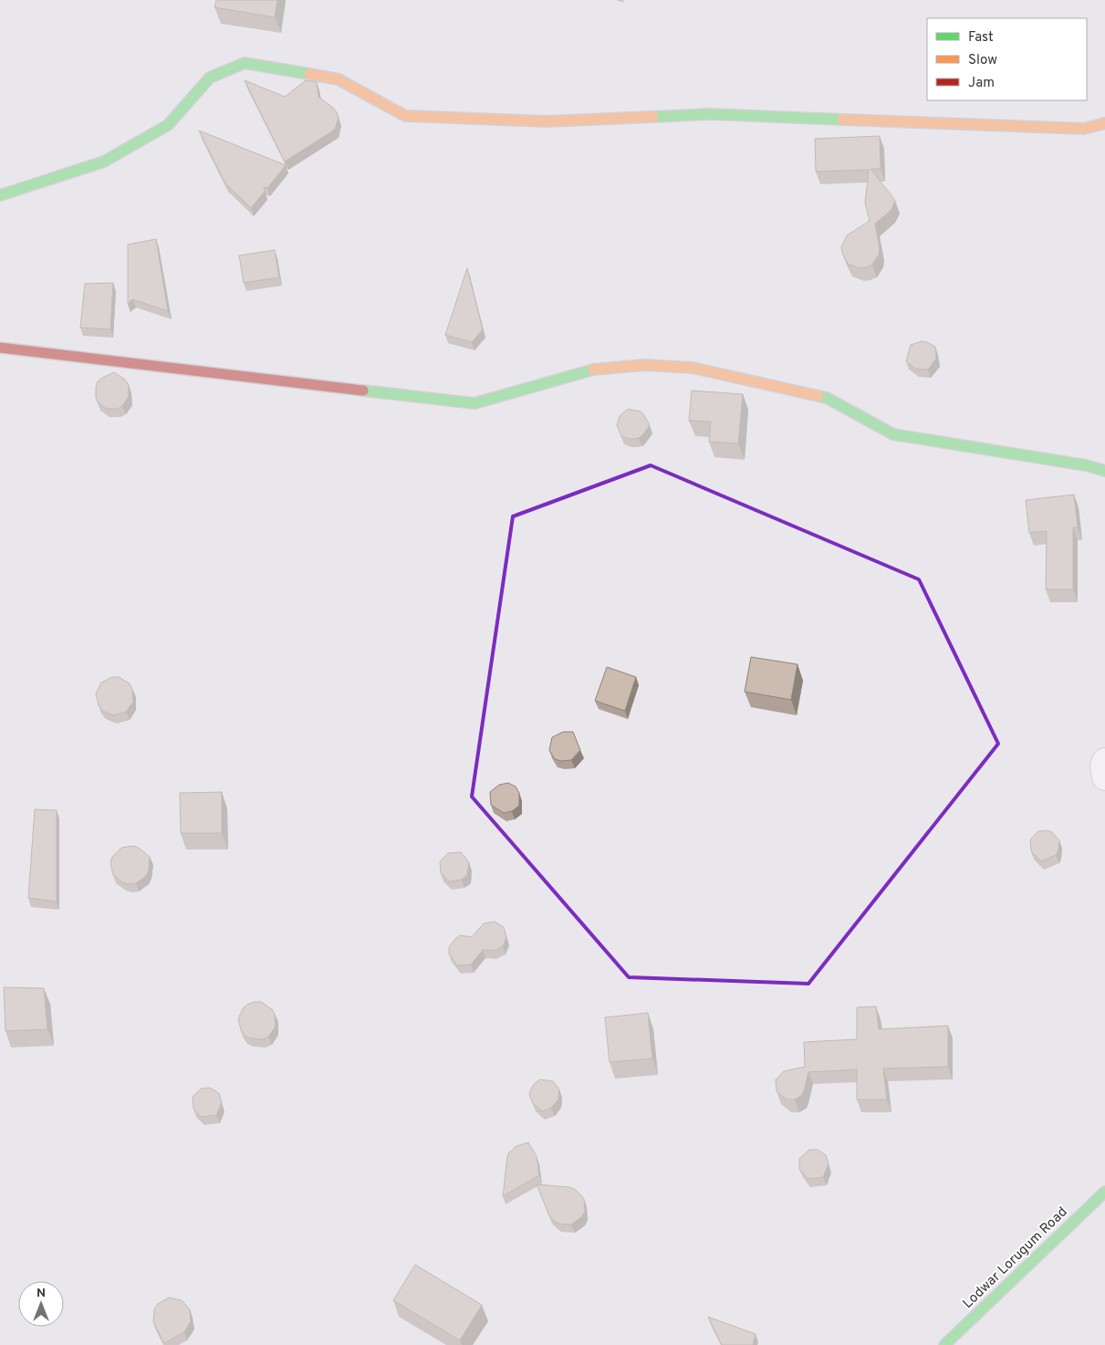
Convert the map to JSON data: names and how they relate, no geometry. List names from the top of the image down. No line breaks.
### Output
{"streets":{"street":["Lodwar Lorugum Road"]},"legend":["Fast","Slow","Jam"],"north":"top"}
